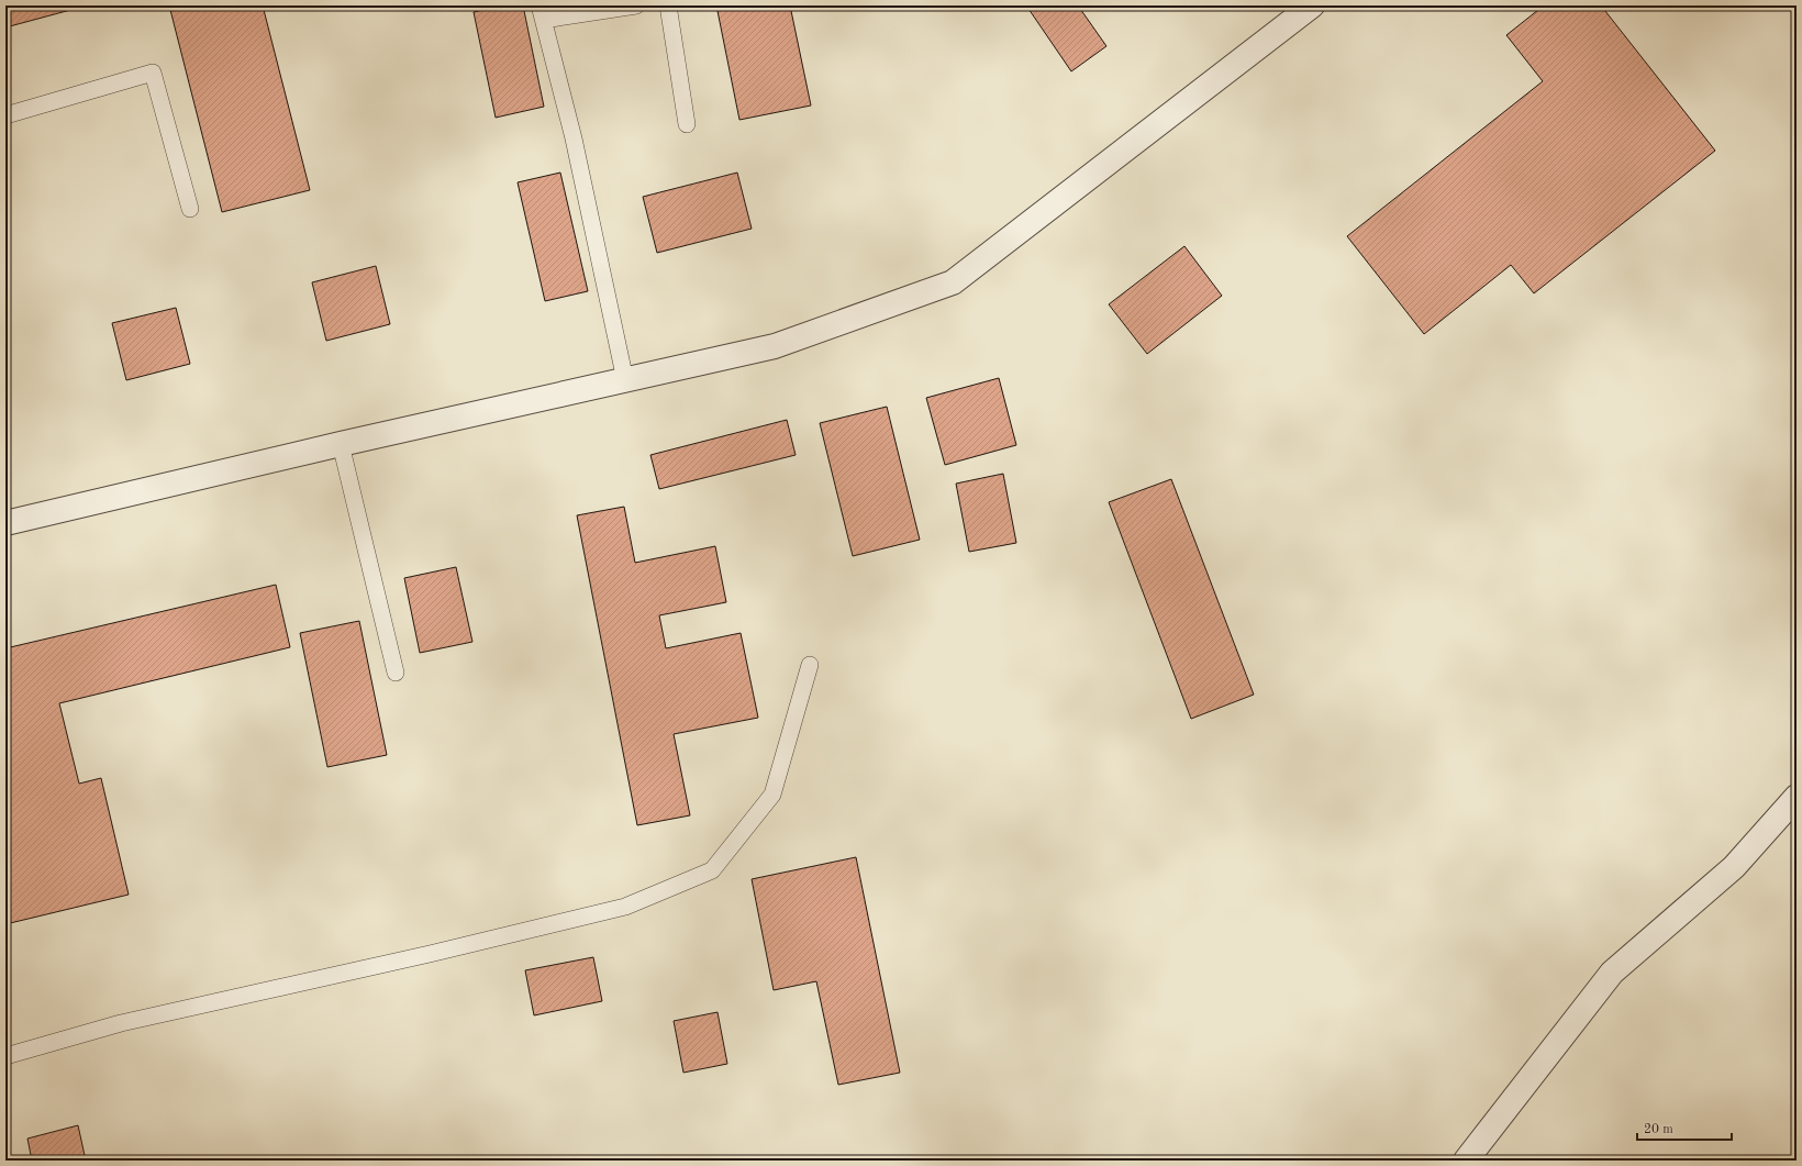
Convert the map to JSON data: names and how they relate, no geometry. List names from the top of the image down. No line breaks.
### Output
{"scale_bar":"20 m"}
